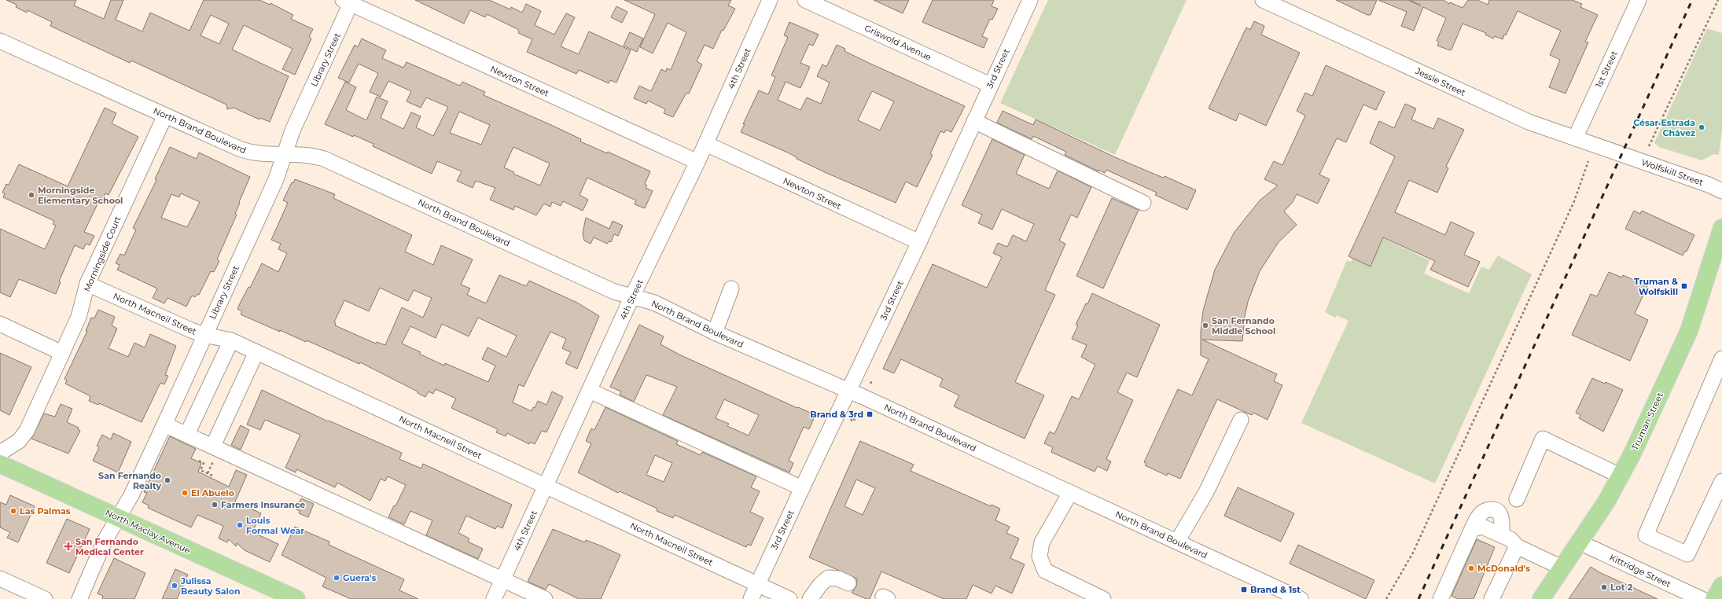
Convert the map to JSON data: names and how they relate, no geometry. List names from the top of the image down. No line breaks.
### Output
{"streets":{"main road":["Truman Street","North Maclay Avenue"],"street":["Griswold Avenue","Library Street","4th Street","3rd Street","1st Street","Newton Street","Jessie Street","North Brand Boulevard","Wolfskill Street","Morningside Court","North Macneil Street","Kittridge Street"]},"crossings":[["Griswold Avenue","3rd Street"],["Library Street","Newton Street"],["Library Street","North Brand Boulevard"],["Library Street","North Macneil Street"],["Library Street","North Maclay Avenue"],["4th Street","Newton Street"],["4th Street","North Brand Boulevard"],["4th Street","North Macneil Street"],["3rd Street","Newton Street"],["3rd Street","North Brand Boulevard"],["3rd Street","North Macneil Street"],["1st Street","Jessie Street"],["Jessie Street","Wolfskill Street"],["North Brand Boulevard","Morningside Court"],["Morningside Court","North Macneil Street"],["Truman Street","Kittridge Street"]],"places":{"other":["César Estrada Chávez","Morningside Elementary School","San Fernando Middle School","San Fernando Realty","El Abuelo","Farmers Insurance","Las Palmas","Louis Formal Wear","McDonald's","Guera's","Julissa Beauty Salon","Lot 2"],"transit":["Truman & Wolfskill","Brand & 3rd","Brand & 1st"],"health":["San Fernando Medical Center"]}}
